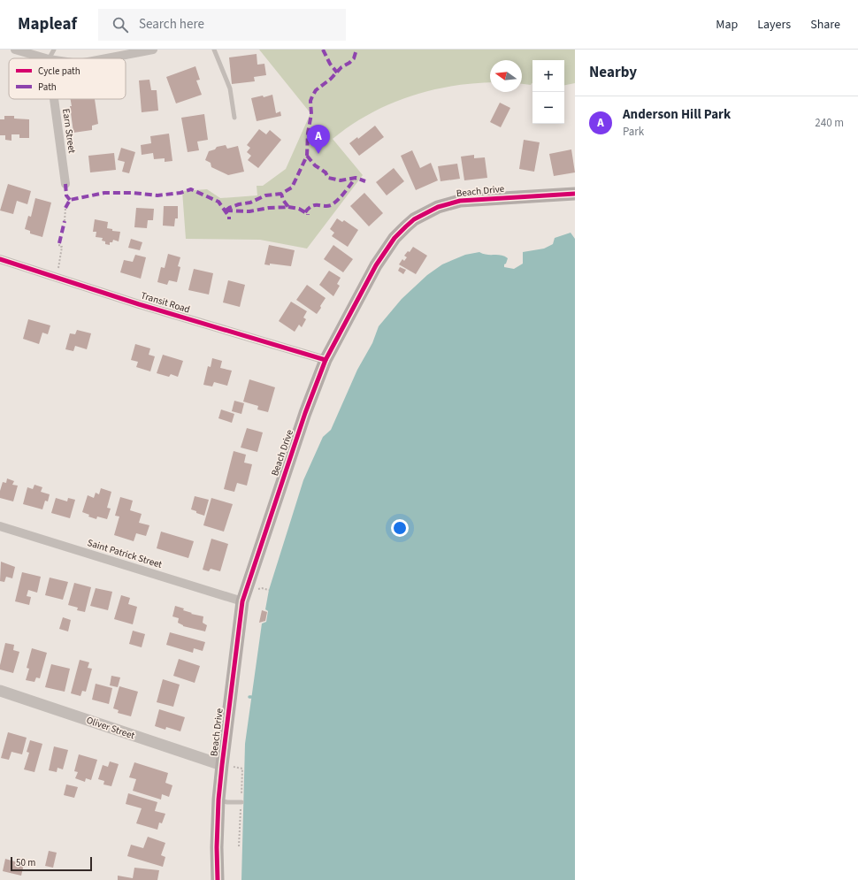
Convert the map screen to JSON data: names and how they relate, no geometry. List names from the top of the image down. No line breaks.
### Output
{"streets":{"main road":["Beach Drive"],"street":["Earn Street","Transit Road","Saint Patrick Street","Oliver Street"]},"crossings":[["Beach Drive","Transit Road"],["Beach Drive","Saint Patrick Street"],["Beach Drive","Oliver Street"]],"legend":["Cycle path","Path"],"scale_bar":"50 m","north":"left","page":{"header":"Mapleaf","search":"Search here","nav":["Map","Layers","Share"],"heading":"Nearby","map_buttons":["+","−"],"list":[{"mark":"A","name":"Anderson Hill Park","note":"Park","value":"240 m"}],"pins":"A","scale":"50 m"}}
